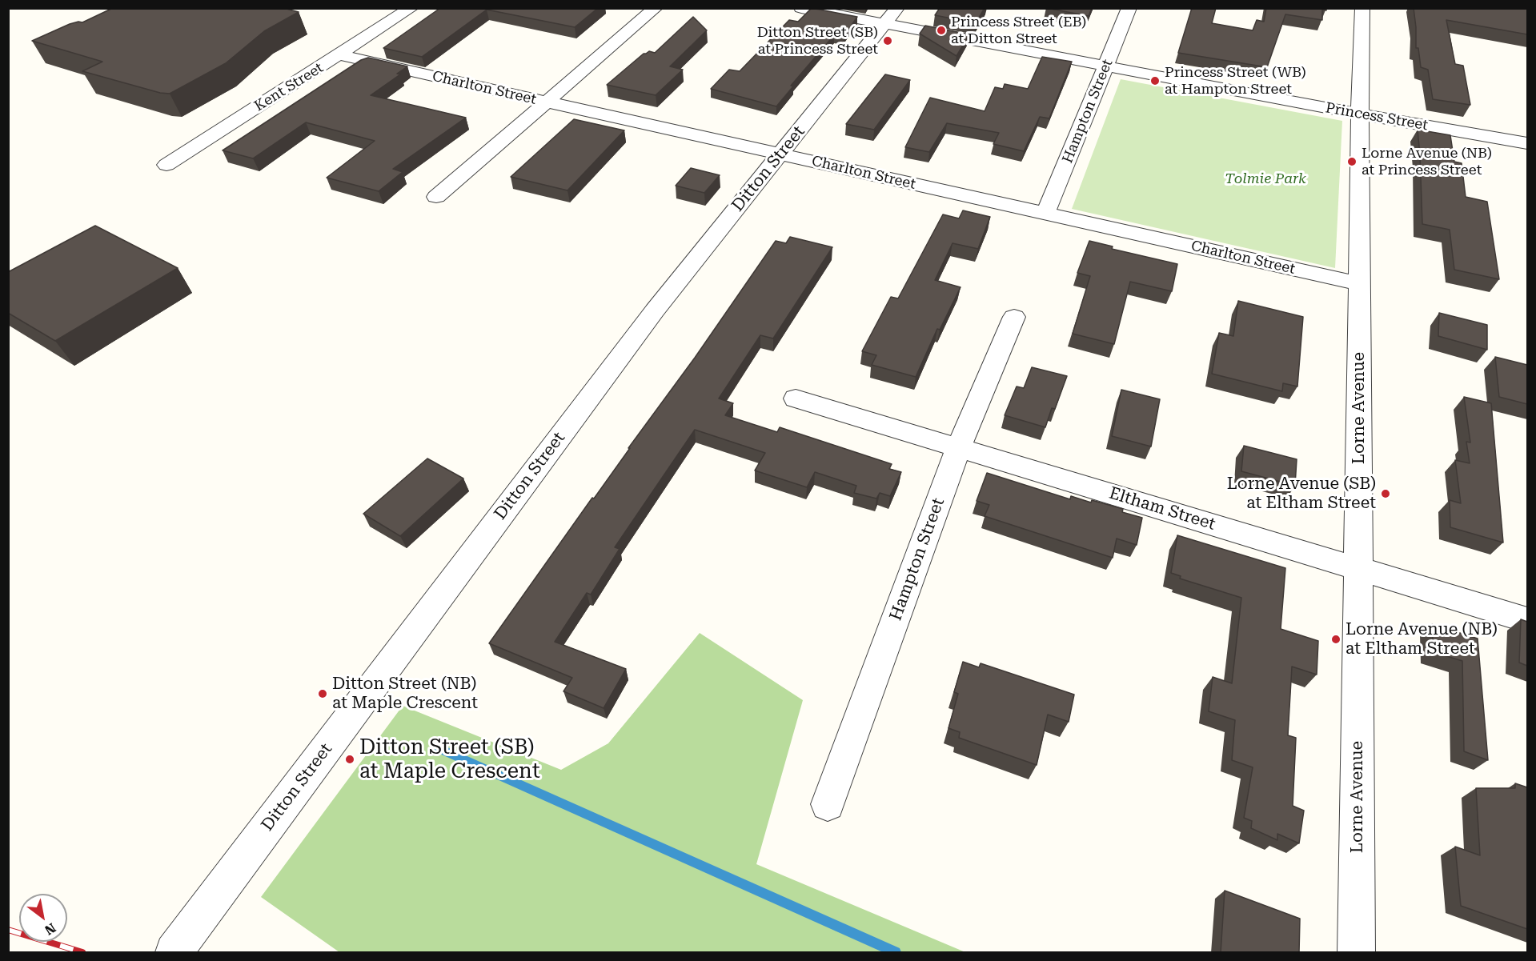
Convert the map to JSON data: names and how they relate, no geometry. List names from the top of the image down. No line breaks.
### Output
{"streets":{"street":["Kent Street","Charlton Street","Hampton Street","Princess Street","Ditton Street","Lorne Avenue","Eltham Street"]},"crossings":[["Kent Street","Charlton Street"],["Charlton Street","Hampton Street"],["Charlton Street","Ditton Street"],["Charlton Street","Lorne Avenue"],["Hampton Street","Princess Street"],["Hampton Street","Eltham Street"],["Princess Street","Ditton Street"],["Princess Street","Lorne Avenue"],["Lorne Avenue","Eltham Street"]],"parks":["Tolmie Park"],"places":["Princess Street (EB) at Ditton Street","Ditton Street (SB) at Princess Street","Princess Street (WB) at Hampton Street","Lorne Avenue (NB) at Princess Street","Lorne Avenue (SB) at Eltham Street","Lorne Avenue (NB) at Eltham Street","Ditton Street (NB) at Maple Crescent","Ditton Street (SB) at Maple Crescent"],"north":"bottom right"}
